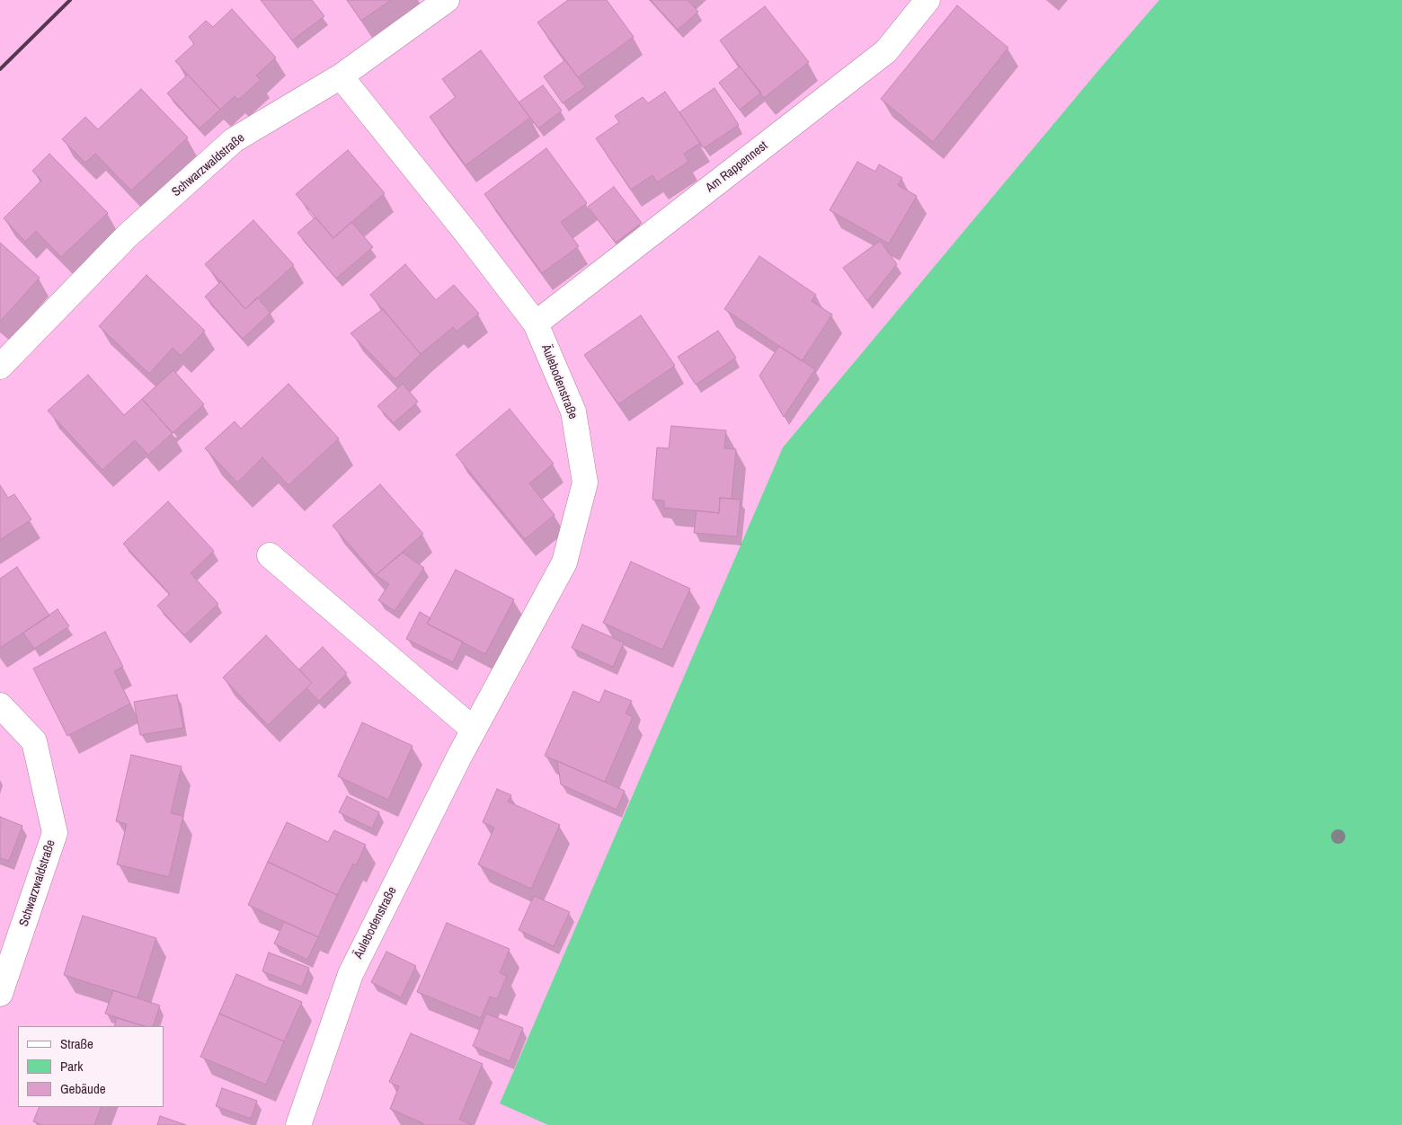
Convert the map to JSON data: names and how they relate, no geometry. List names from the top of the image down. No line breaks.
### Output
{"streets":{"street":["Schwarzwaldstraße","Am Rappennest","Äulebodenstraße"]},"crossings":[["Schwarzwaldstraße","Äulebodenstraße"],["Am Rappennest","Äulebodenstraße"]],"legend":["Straße","Park","Gebäude"]}
